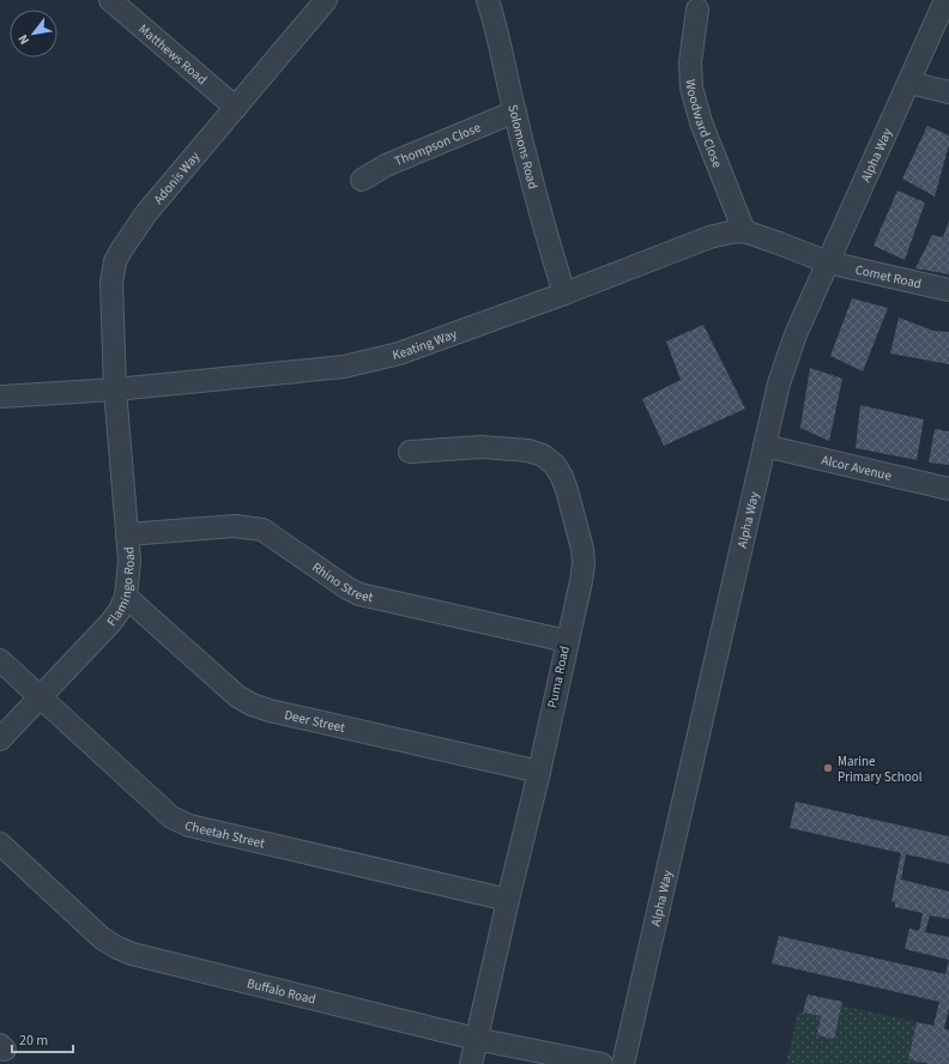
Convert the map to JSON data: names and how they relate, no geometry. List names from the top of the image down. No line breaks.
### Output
{"streets":{"street":["Matthews Road","Woodward Close","Thompson Close","Solomons Road","Alpha Way","Adonis Way","Comet Road","Keating Way","Alcor Avenue","Rhino Street","Flamingo Road","Puma Road","Deer Street","Cheetah Street","Buffalo Road"]},"crossings":[["Matthews Road","Adonis Way"],["Woodward Close","Keating Way"],["Thompson Close","Solomons Road"],["Solomons Road","Keating Way"],["Alpha Way","Comet Road"],["Alpha Way","Keating Way"],["Alpha Way","Alcor Avenue"],["Adonis Way","Keating Way"],["Adonis Way","Flamingo Road"],["Comet Road","Keating Way"],["Keating Way","Flamingo Road"],["Rhino Street","Flamingo Road"],["Rhino Street","Puma Road"],["Flamingo Road","Deer Street"],["Flamingo Road","Cheetah Street"],["Puma Road","Deer Street"],["Puma Road","Cheetah Street"],["Puma Road","Buffalo Road"]],"places":["Marine Primary School"],"scale_bar":"20 m","north":"bottom left"}
